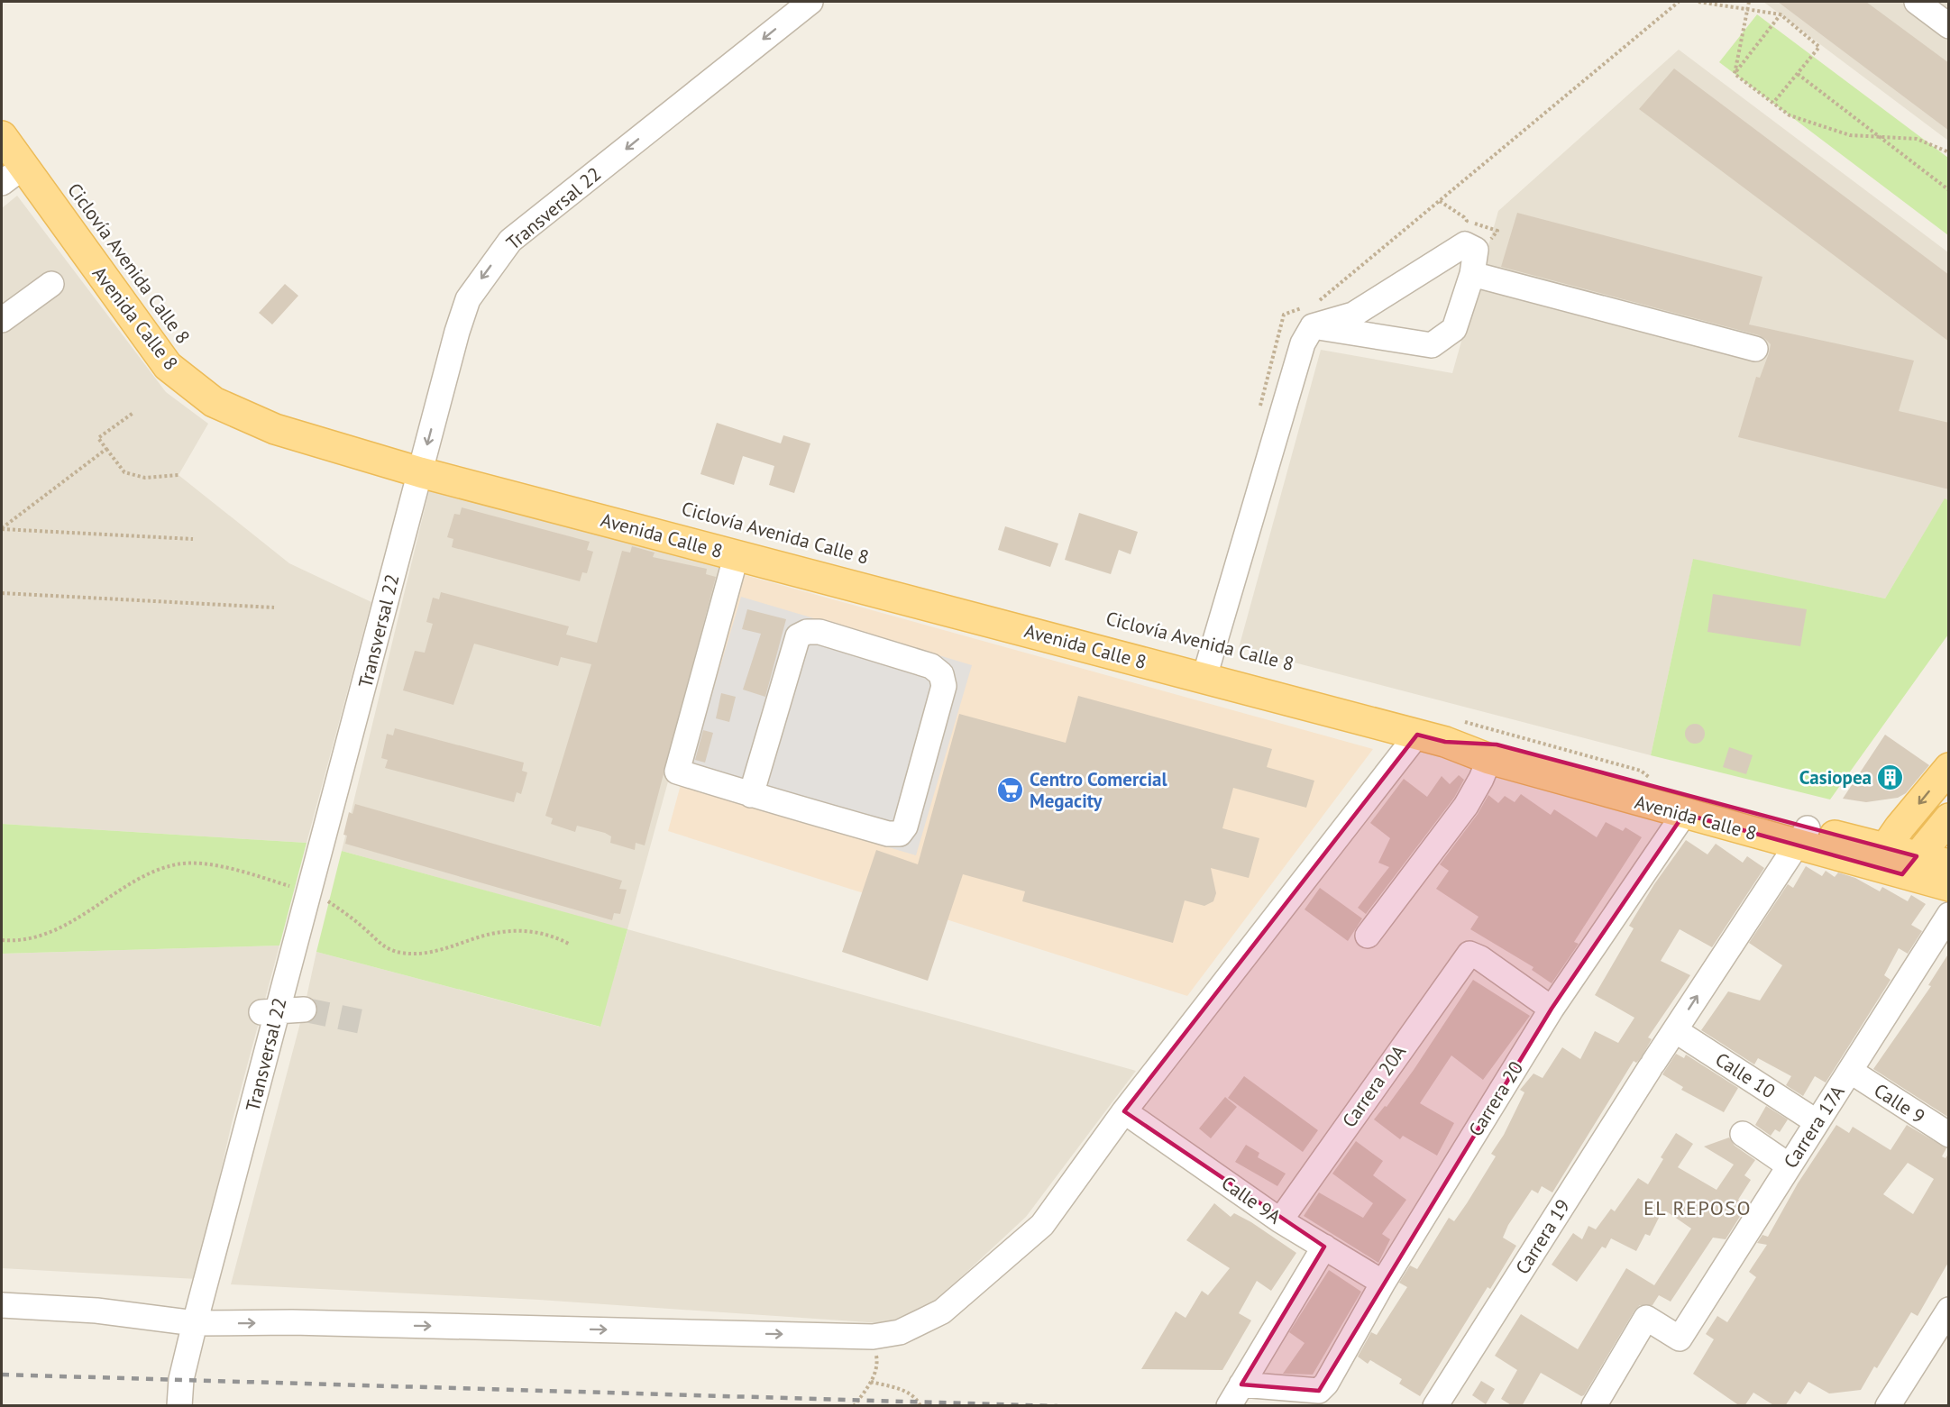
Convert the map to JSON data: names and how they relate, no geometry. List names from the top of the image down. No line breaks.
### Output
{"streets":{"main road":["Avenida Calle 8"],"street":["Transversal 22","Calle 10","Carrera 20A","Carrera 20","Calle 9","Carrera 17A","Calle 9A","Carrera 19"]},"crossings":[["Transversal 22","Avenida Calle 8"],["Avenida Calle 8","Carrera 20"],["Avenida Calle 8","Carrera 19"],["Calle 10","Carrera 17A"],["Calle 10","Carrera 19"],["Carrera 20A","Carrera 20"],["Carrera 20A","Calle 9A"],["Carrera 20","Calle 9A"],["Calle 9","Carrera 17A"]],"one_way":["Transversal 22"],"districts":["EL REPOSO"],"places":{"building":["Casiopea"],"supermarket":["Centro Comercial Megacity"]}}
